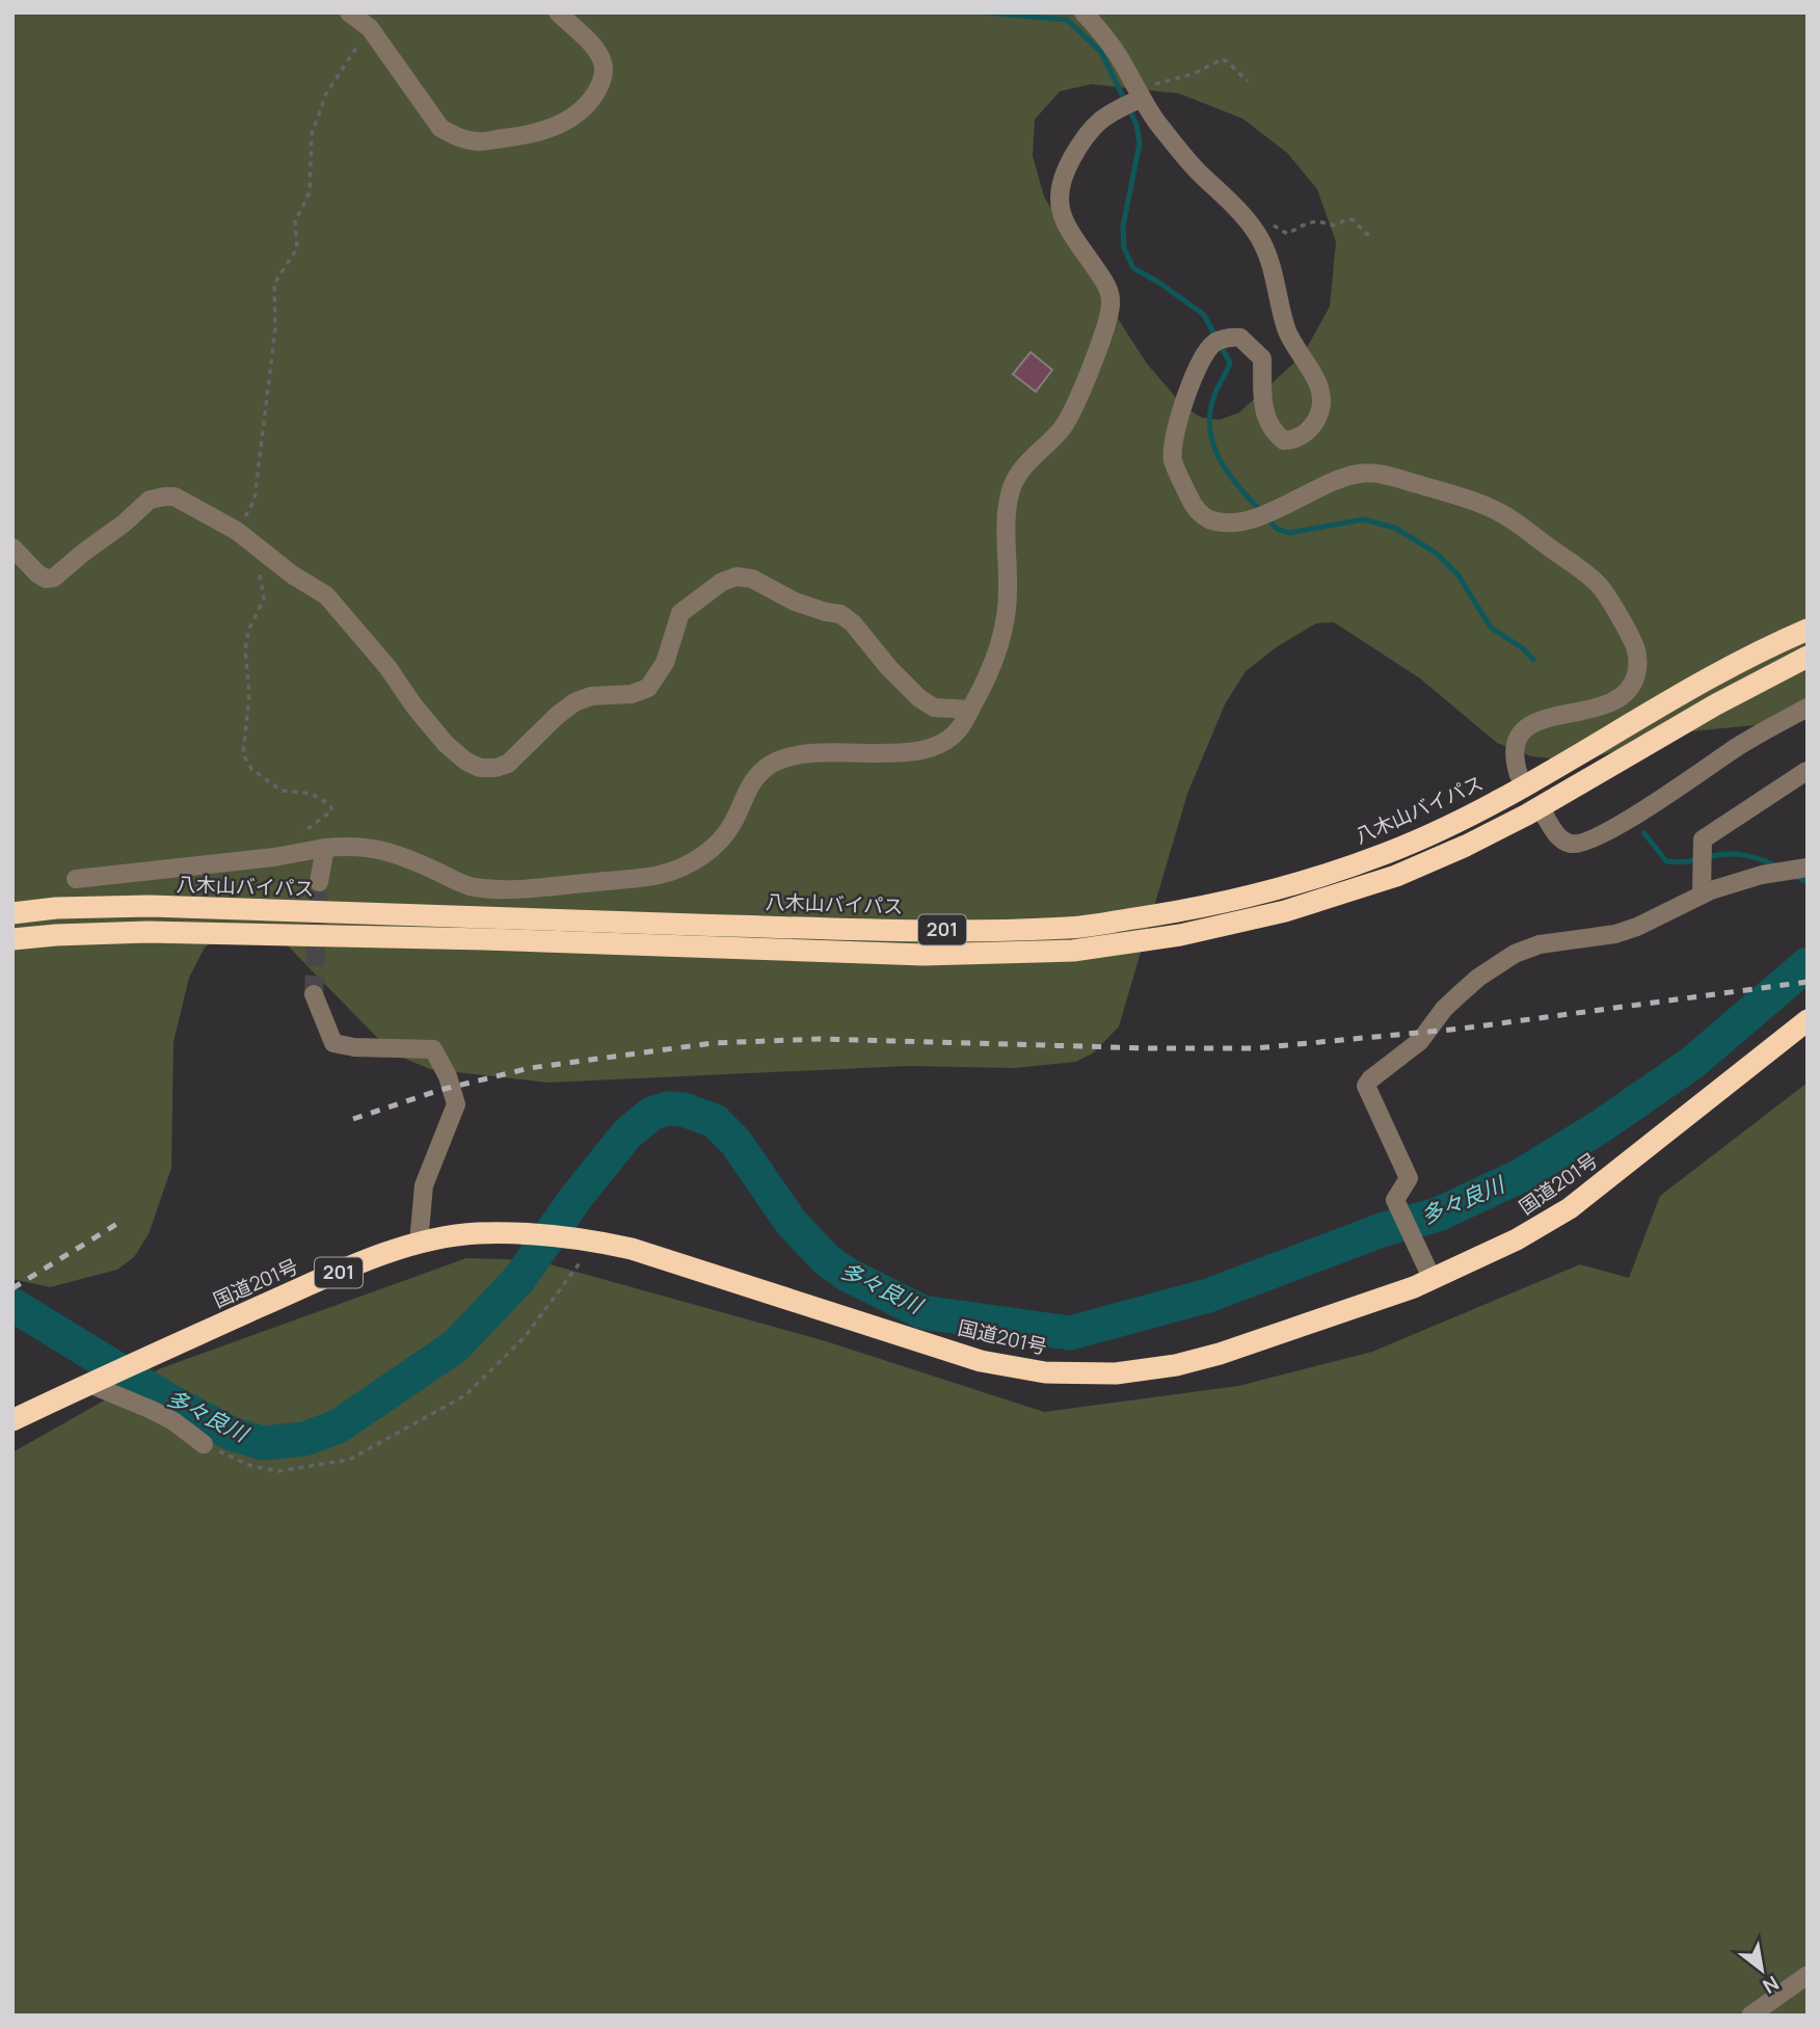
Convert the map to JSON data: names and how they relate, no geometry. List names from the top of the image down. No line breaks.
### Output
{"streets":{"highway":["八木山バイパス","201","国道201号"]},"water":["多々良川"],"north":"bottom right"}
